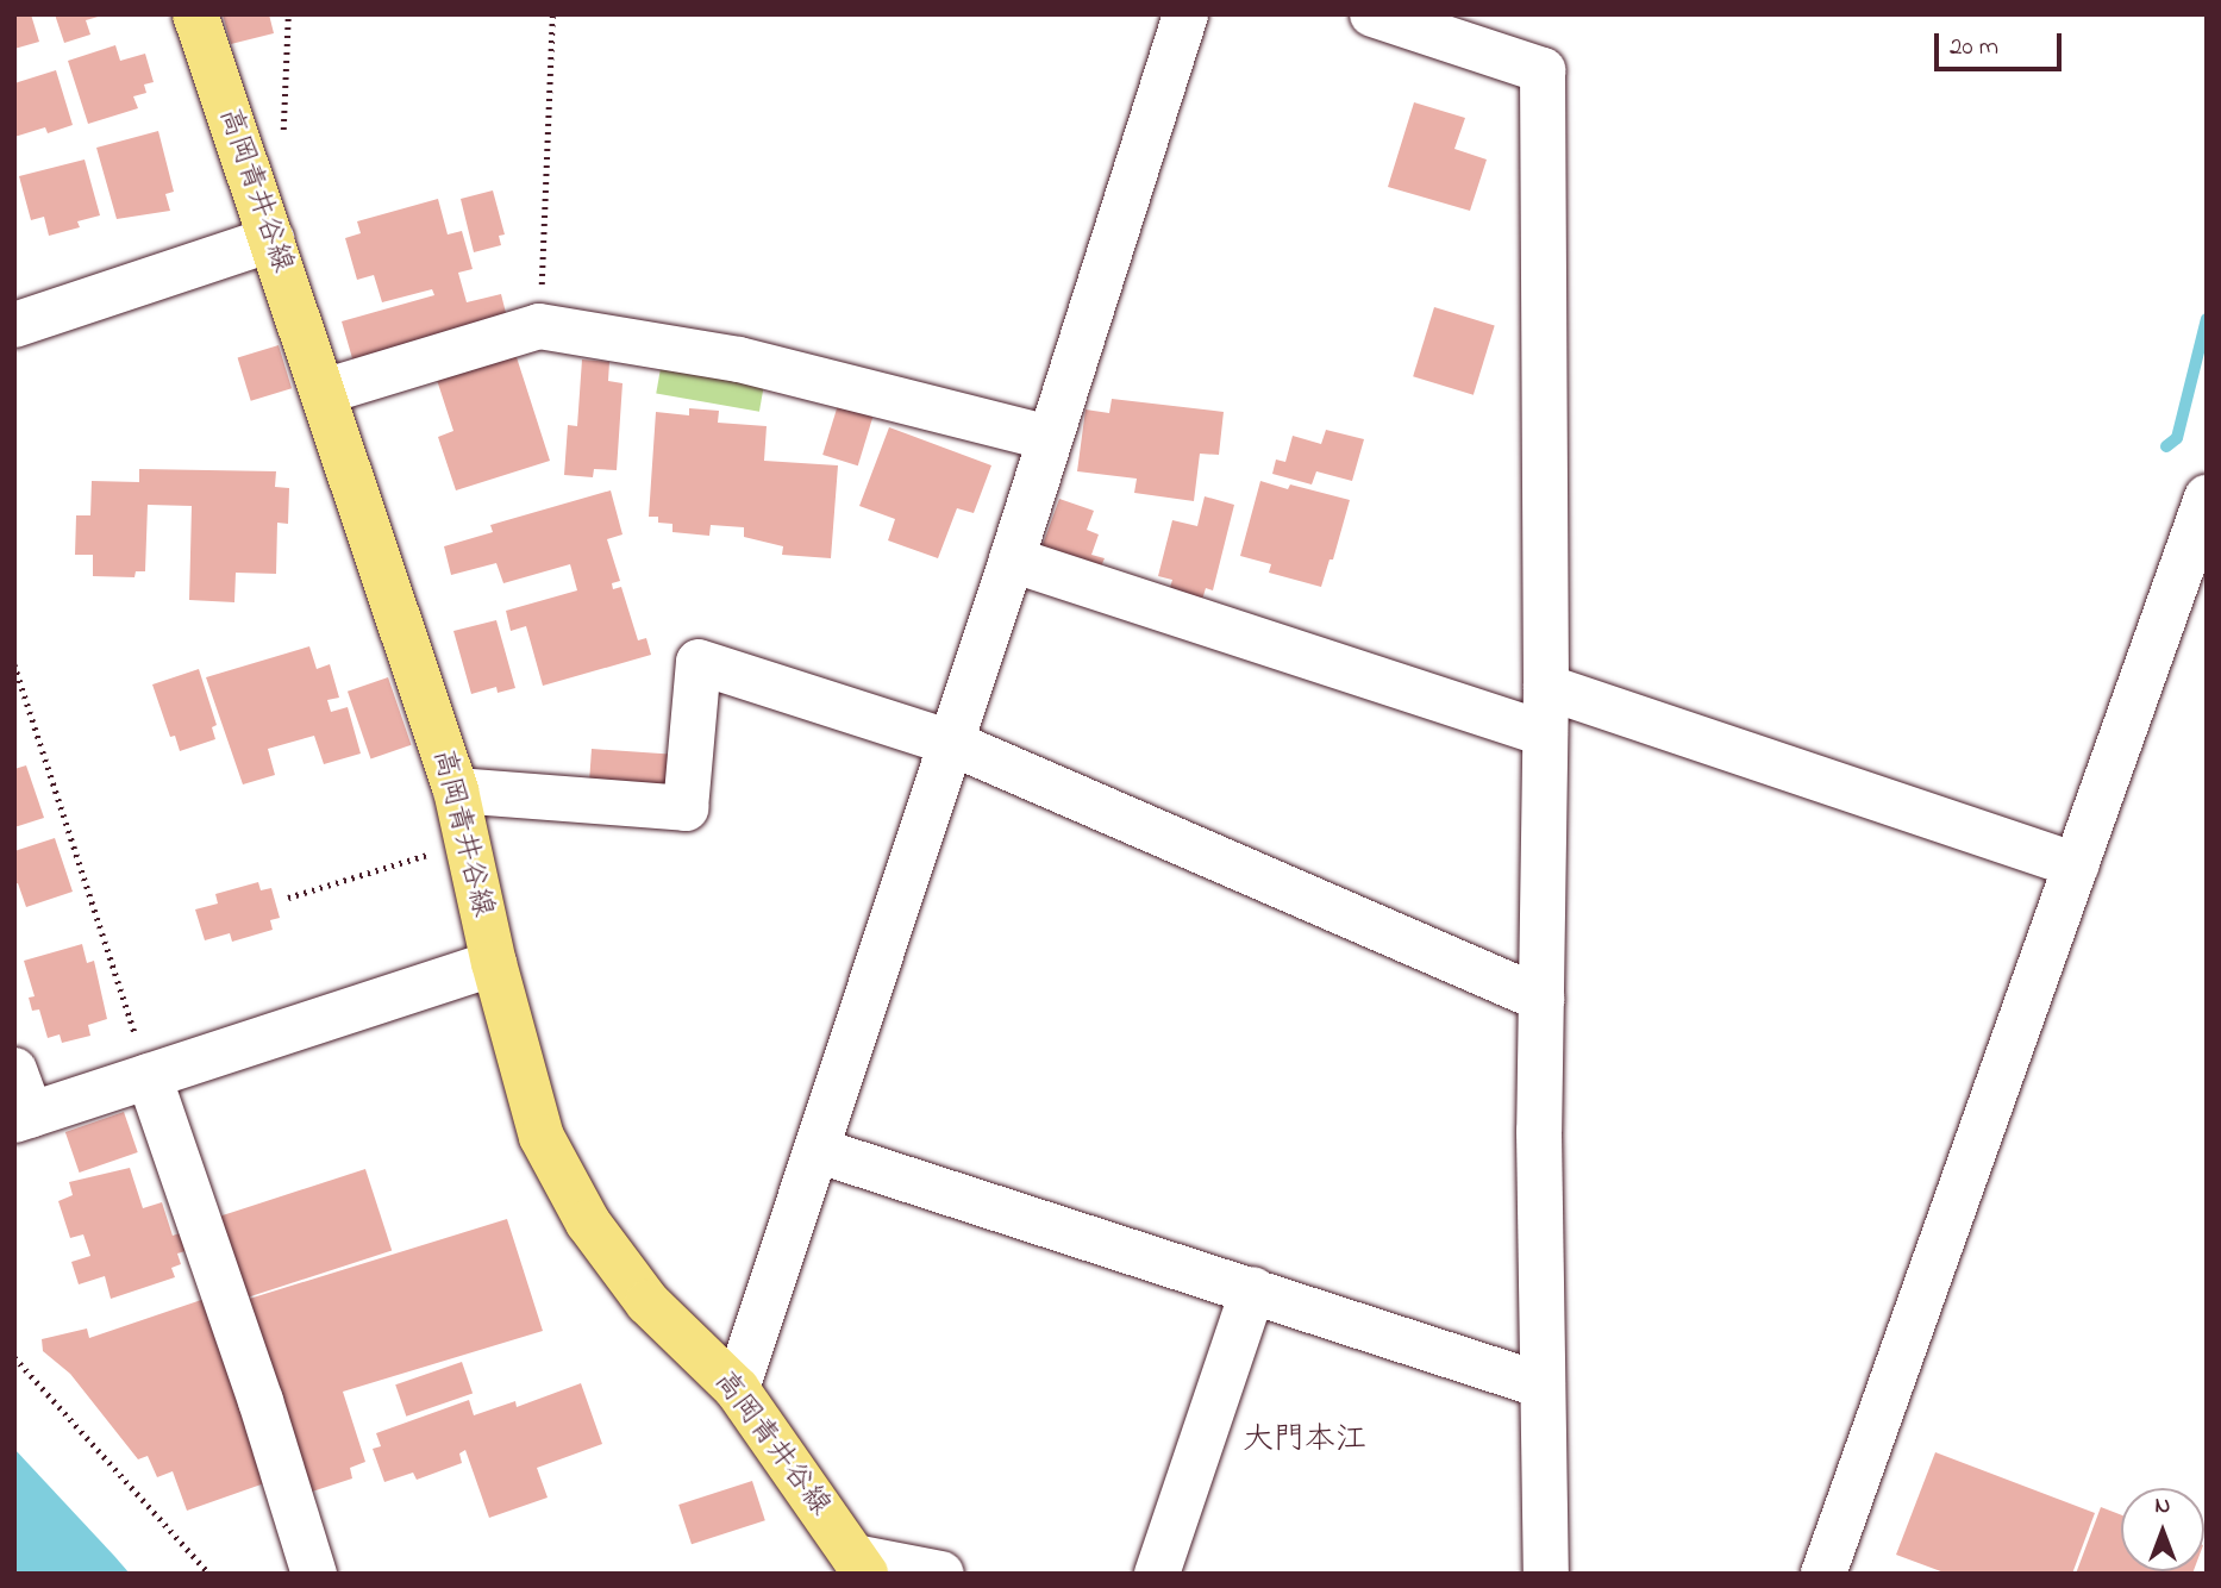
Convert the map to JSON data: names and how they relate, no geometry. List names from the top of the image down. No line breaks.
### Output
{"streets":{"main road":["高岡青井谷線"]},"districts":["大門本江"],"scale_bar":"20 m","north":"top"}
